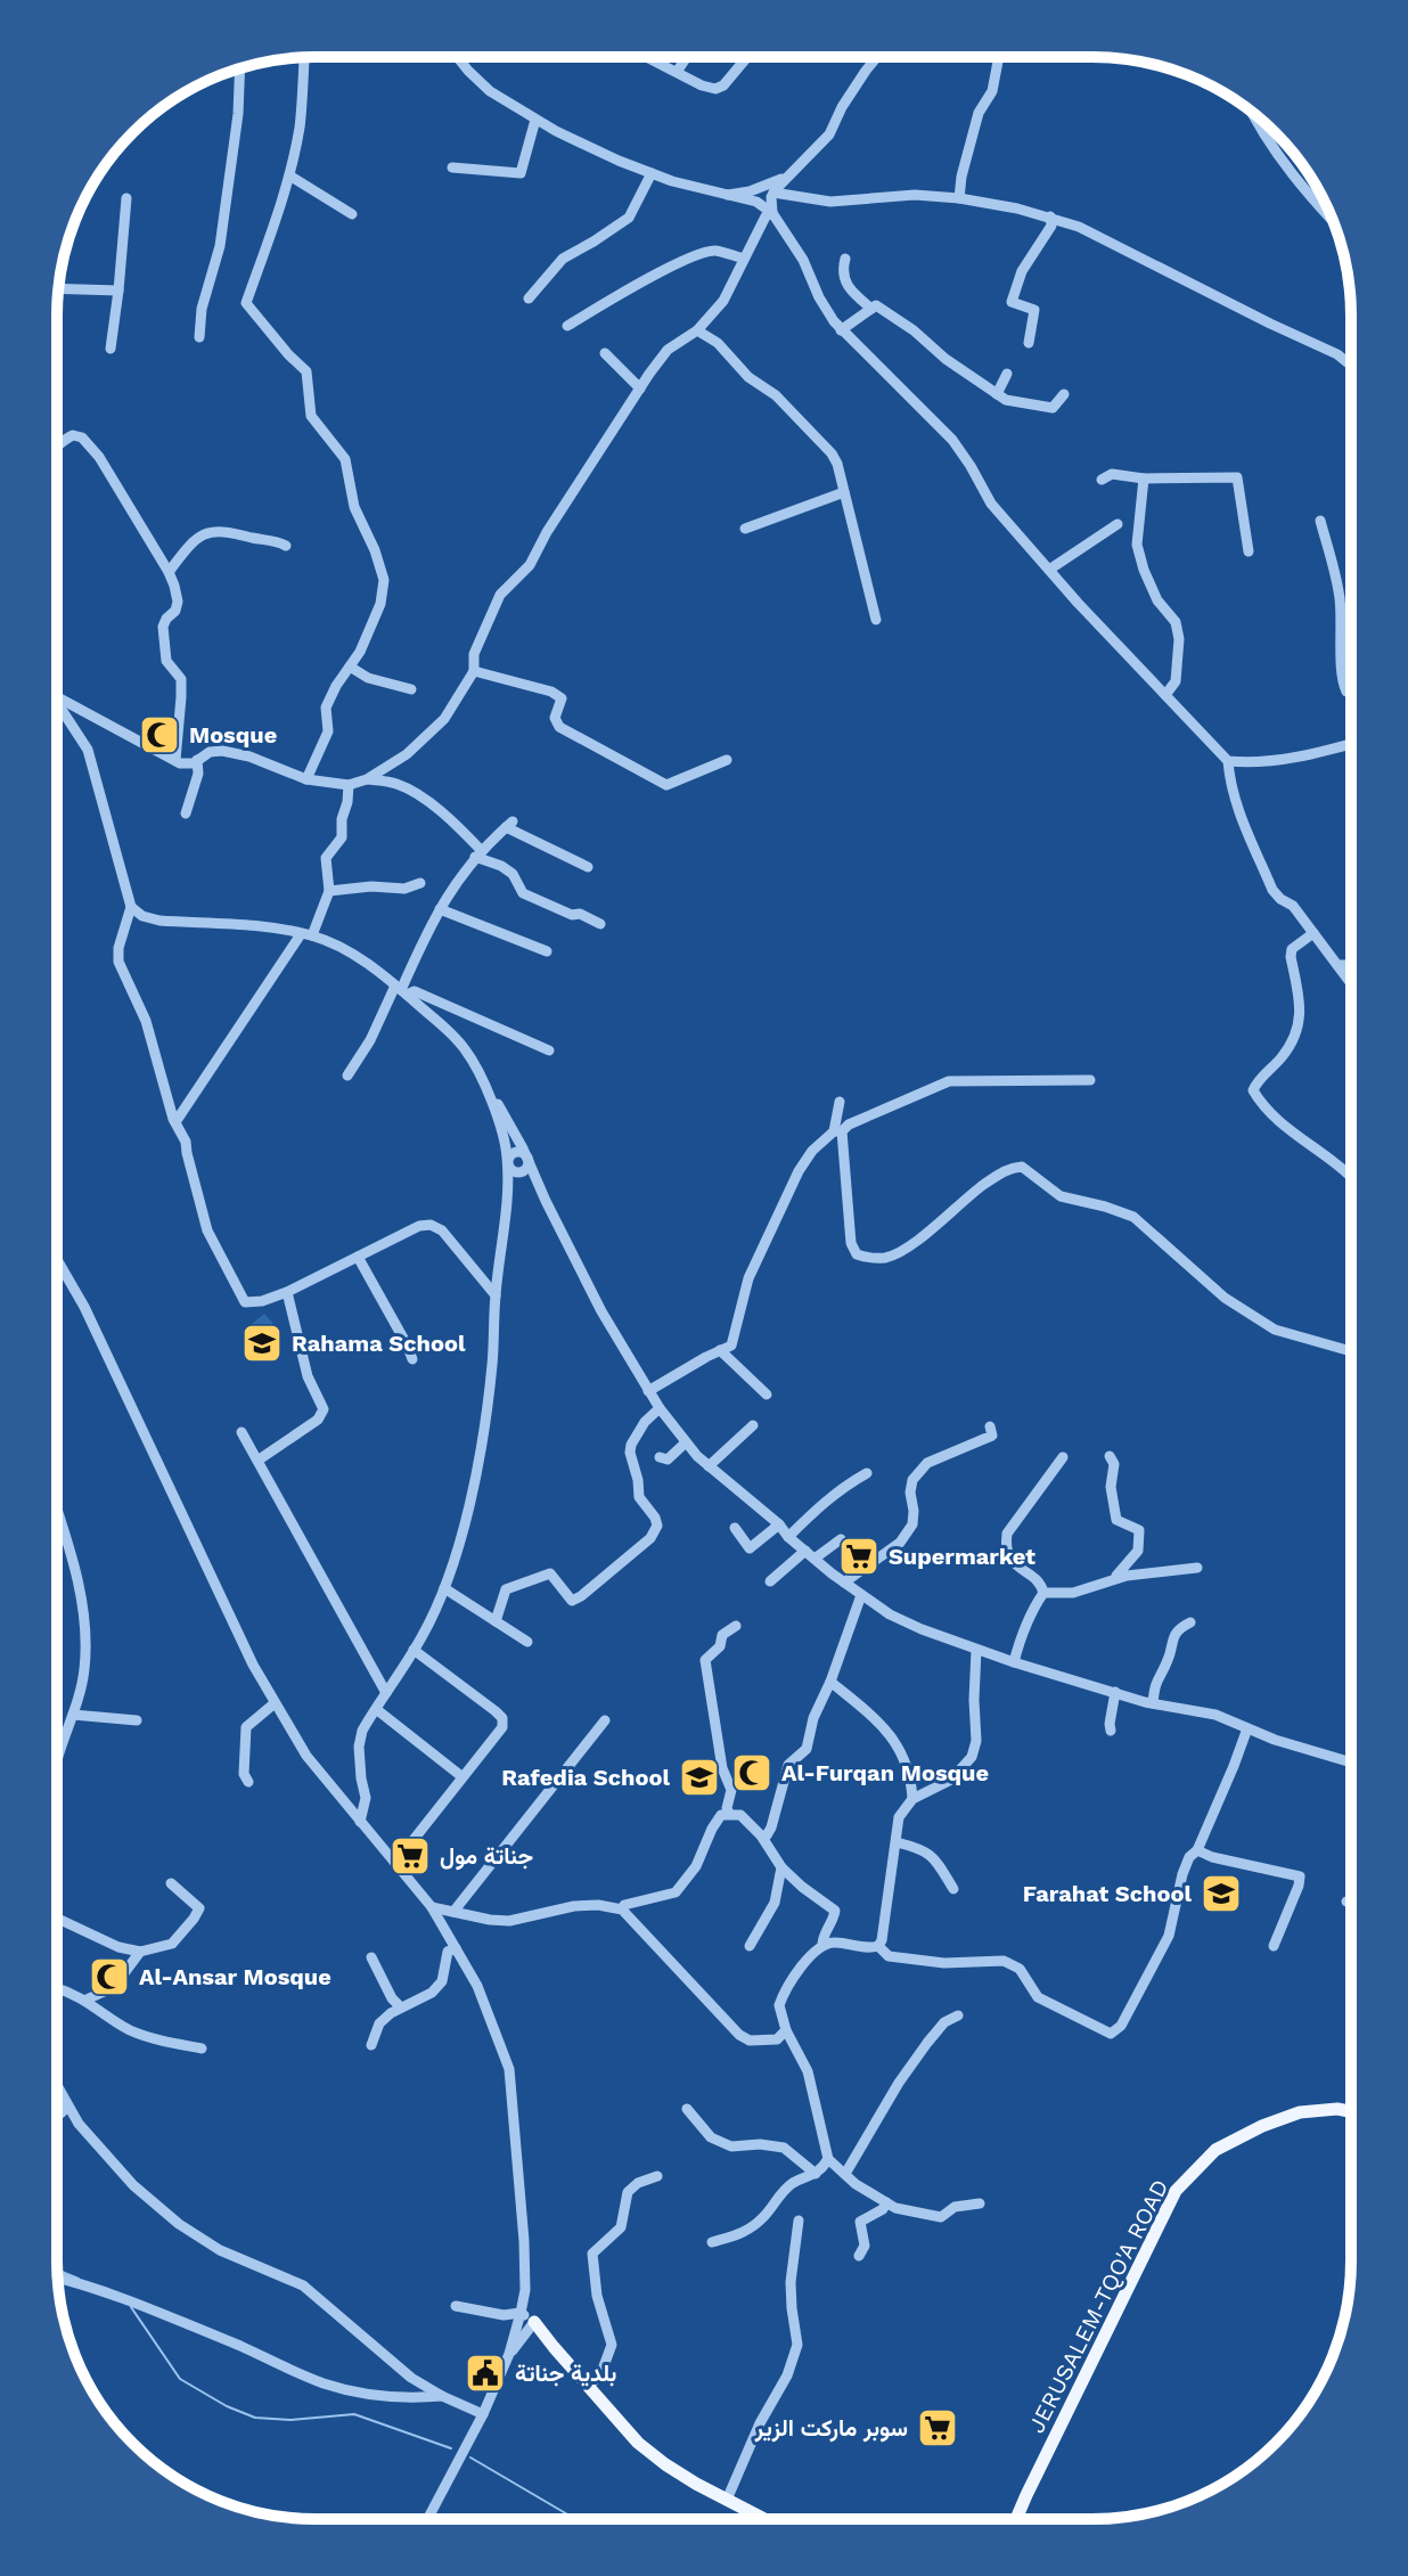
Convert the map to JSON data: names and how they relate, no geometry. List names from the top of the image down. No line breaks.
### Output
{"streets":{"main road":["JERUSALEM-TQO'A ROAD"]},"places":{"mosque":["Mosque","Al-Furqan Mosque","Al-Ansar Mosque"],"school or university":["Rahama School","Rafedia School","Farahat School"],"supermarket":["Supermarket","جناتة مول","سوبر ماركت الزير"],"public building":["بلدية جناتة"]}}
